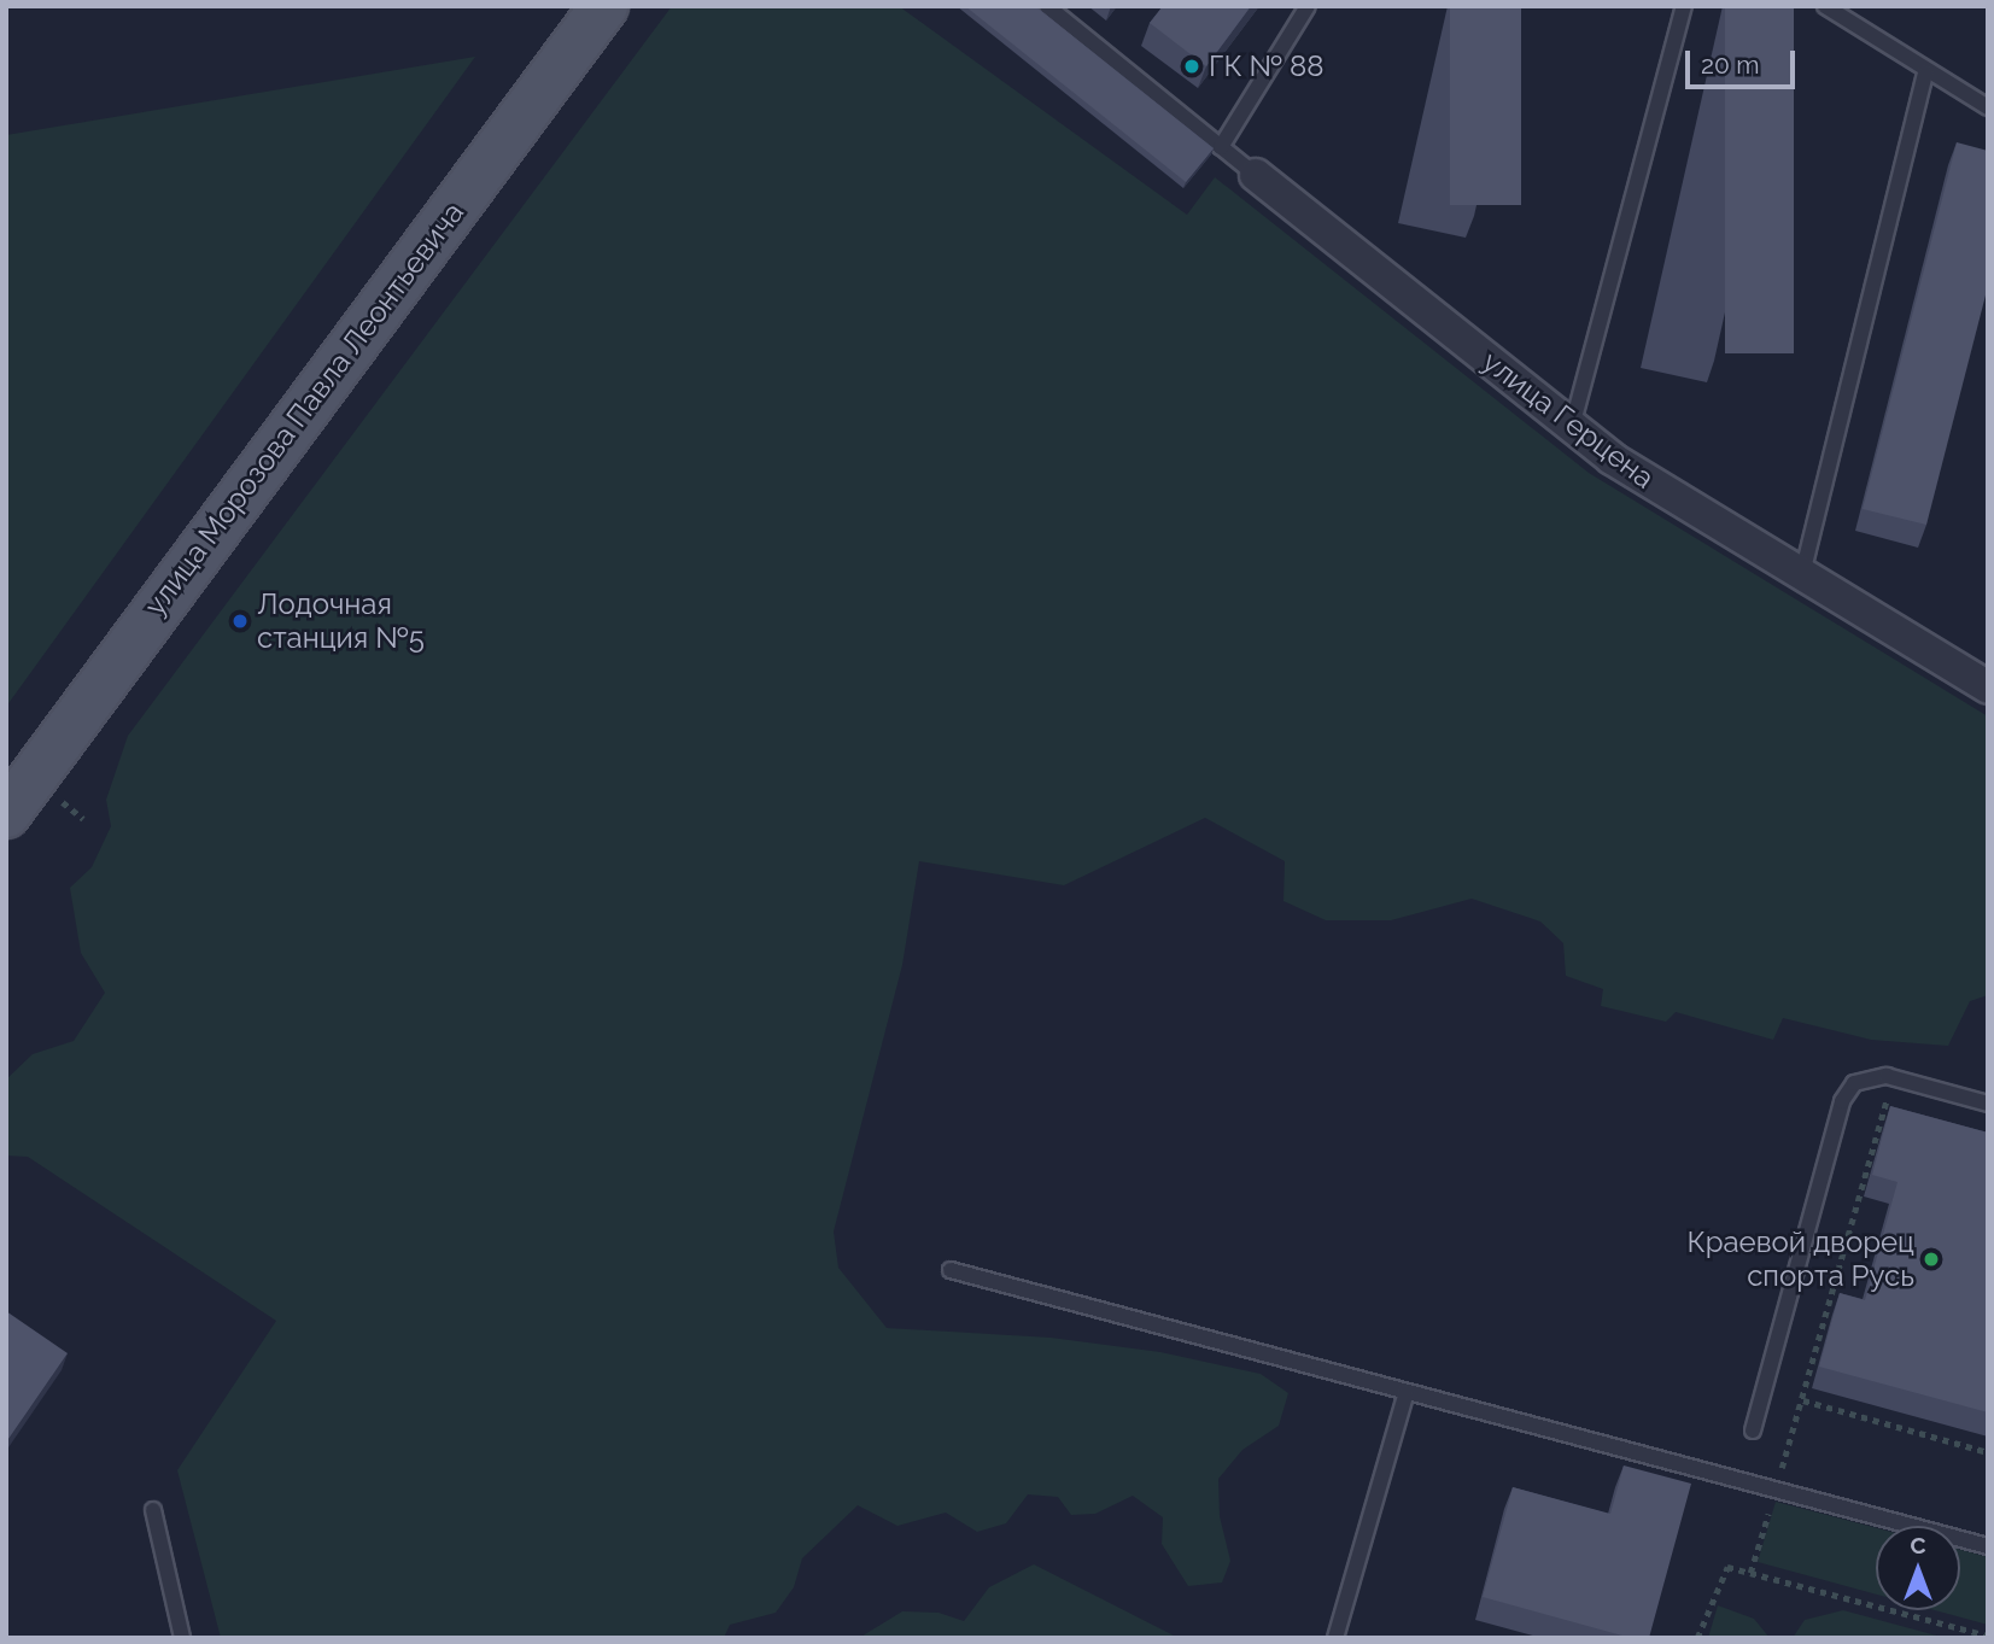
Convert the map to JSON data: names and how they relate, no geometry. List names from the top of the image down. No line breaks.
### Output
{"streets":{"main road":["улица Морозова Павла Леонтьевича"],"street":["улица Герцена"]},"places":["ГК № 88","Лодочная станция №5","Краевой дворец спорта Русь"],"scale_bar":"20 m","north":"top"}
